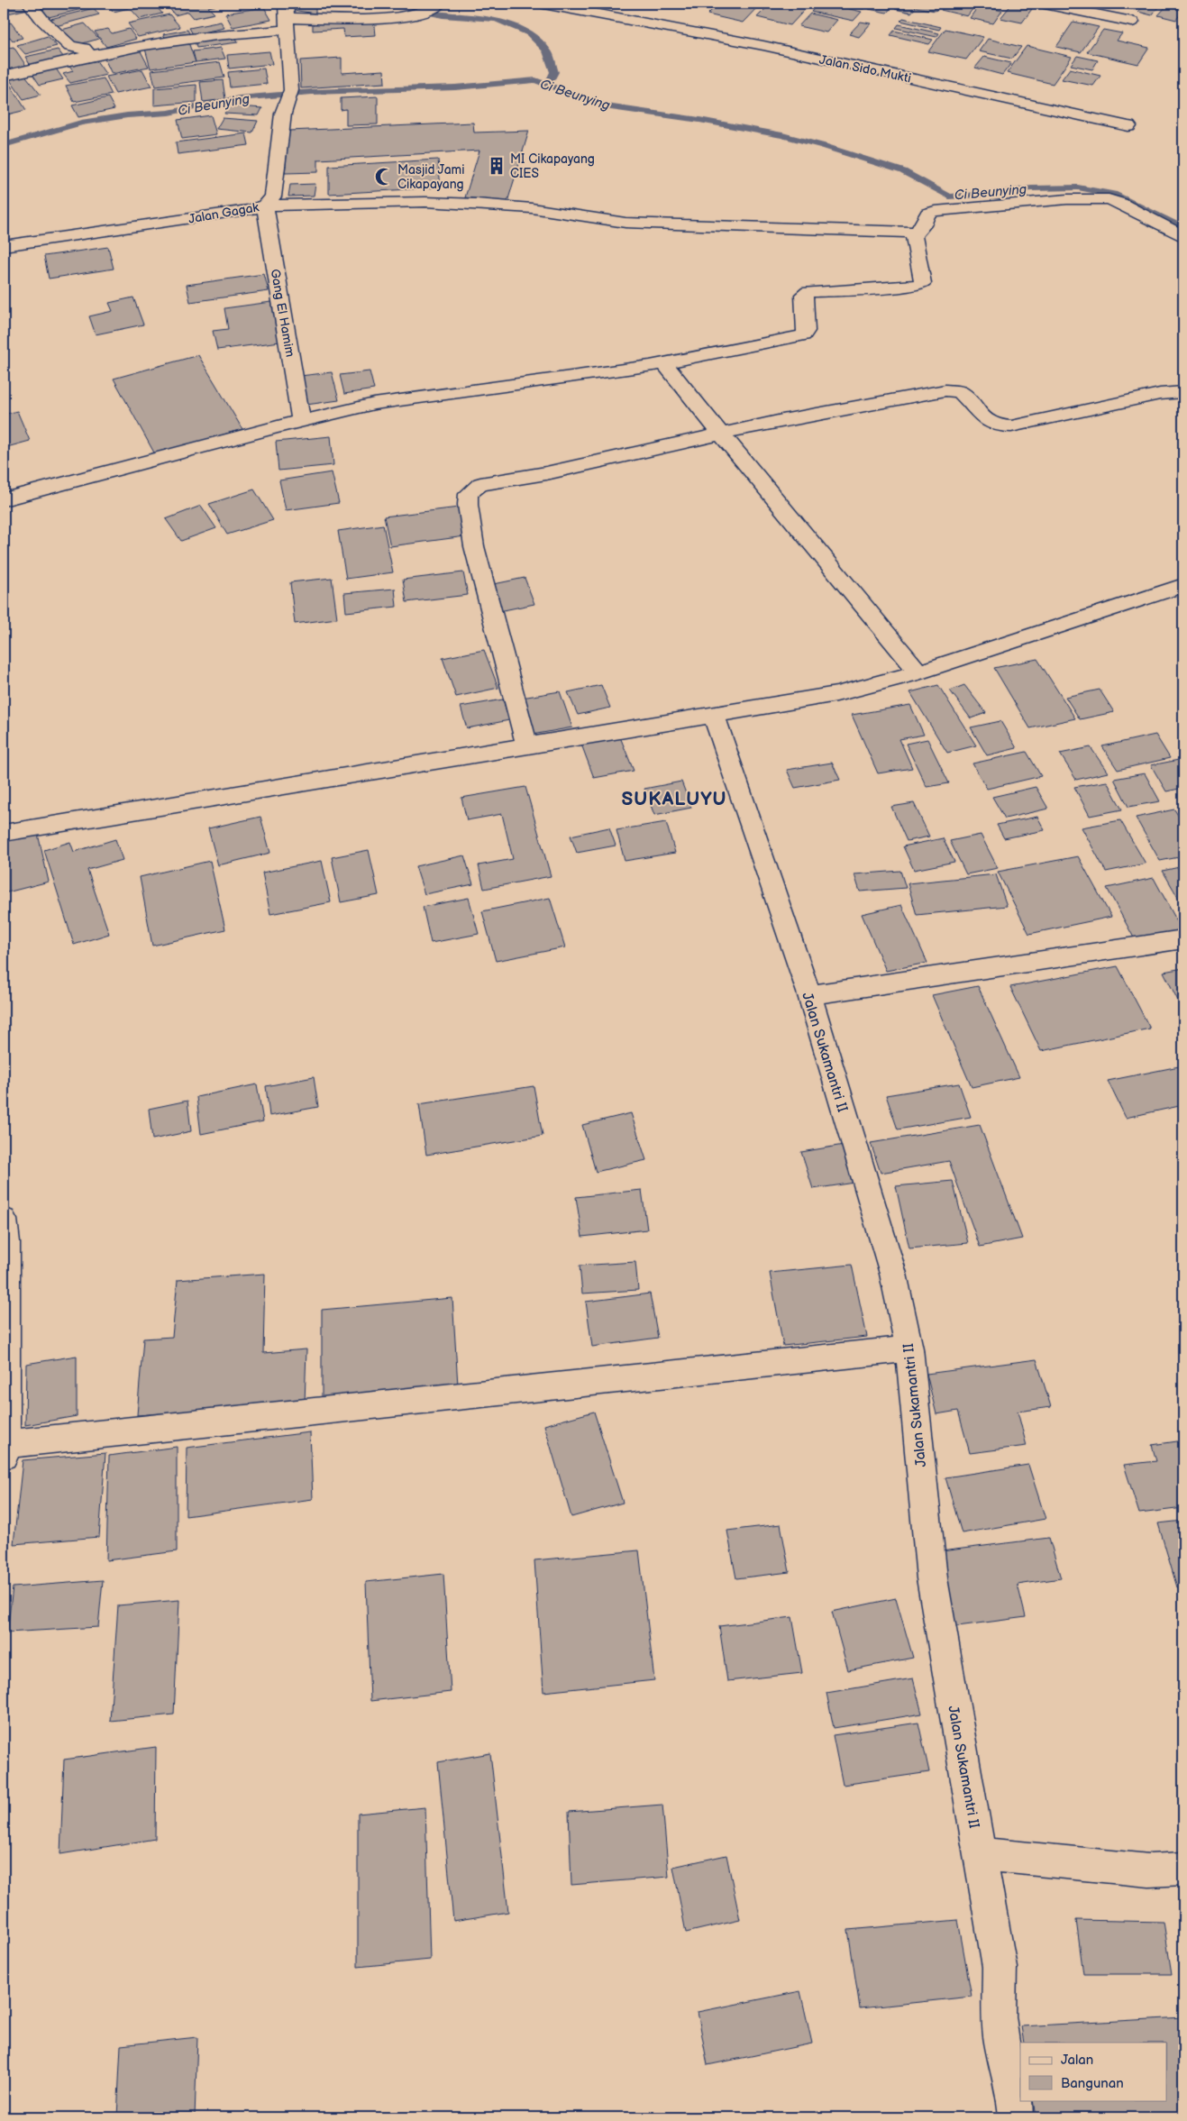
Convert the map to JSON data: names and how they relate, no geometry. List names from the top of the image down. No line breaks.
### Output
{"streets":{"street":["Jalan Sido Mukti","Jalan Gagak","Gang El Hamim","Jalan Sukamantri II"]},"crossings":[["Jalan Gagak","Gang El Hamim"]],"districts":["SUKALUYU"],"water":["Ci Beunying"],"places":{"building":["MI Cikapayang CIES"],"mosque":["Masjid Jami Cikapayang"]},"legend":["Jalan","Bangunan"]}
